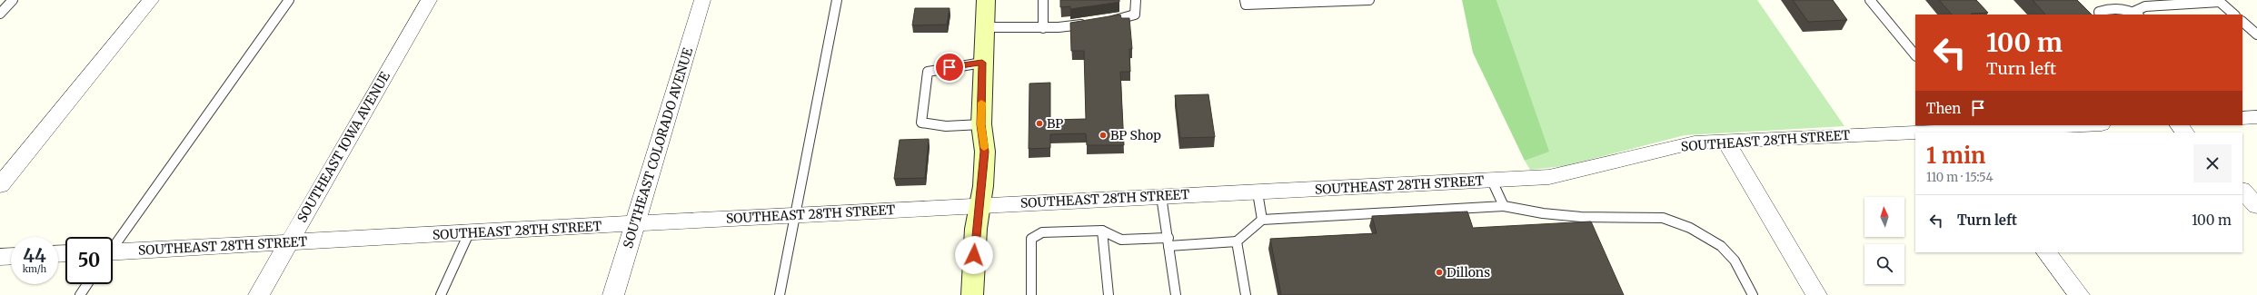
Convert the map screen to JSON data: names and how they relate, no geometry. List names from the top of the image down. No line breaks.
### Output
{"streets":{"street":["SOUTHEAST 28TH STREET","SOUTHEAST IOWA AVENUE","SOUTHEAST COLORADO AVENUE"]},"crossings":[["SOUTHEAST 28TH STREET","SOUTHEAST IOWA AVENUE"],["SOUTHEAST 28TH STREET","SOUTHEAST COLORADO AVENUE"]],"places":["BP","BP Shop","Dillons"],"north":"top","page":{"turn":["100 m","Turn left"],"then":"Then","heading":["1 min","110 m · 15:54"],"list":[{"name":"Turn left","value":"100 m"}],"speed":"44 km/h","limit":"50"}}
